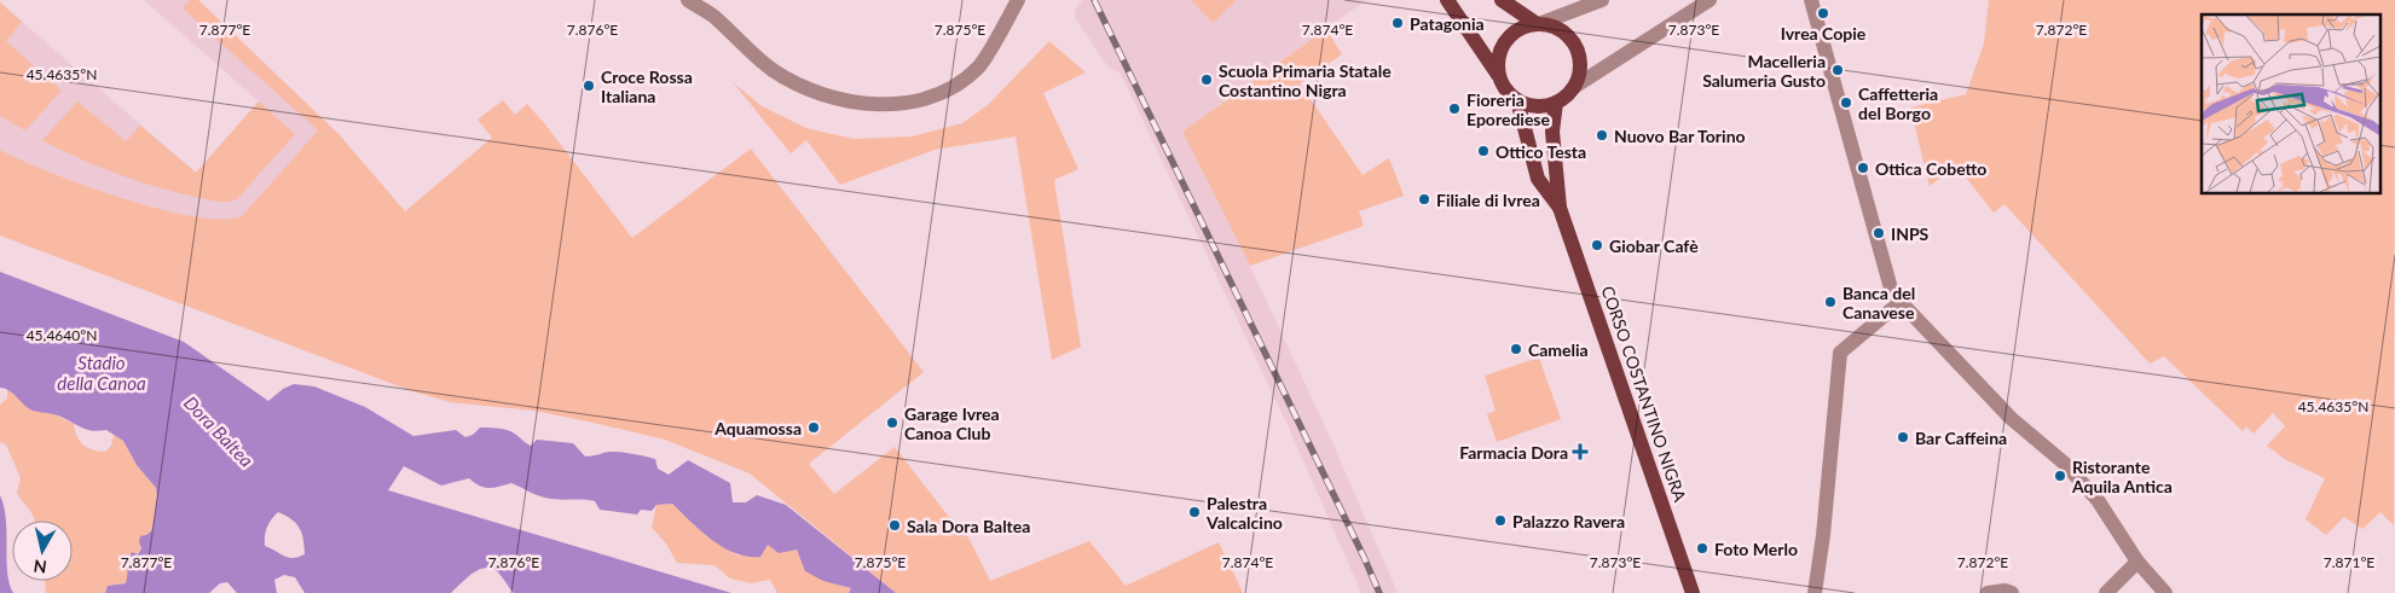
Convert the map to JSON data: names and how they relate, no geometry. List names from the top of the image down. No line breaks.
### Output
{"streets":{"main road":["CORSO COSTANTINO NIGRA"]},"water":["Stadio della Canoa","Dora Baltea"],"places":{"other":["Ivrea Copie","Patagonia","Macelleria Salumeria Gusto","Scuola Primaria Statale Costantino Nigra","Croce Rossa Italiana","Caffetteria del Borgo","Fioreria Eporediese","Nuovo Bar Torino","Ottico Testa","Ottica Cobetto","Filiale di Ivrea","INPS","Giobar Cafè","Banca del Canavese","Camelia","Garage Ivrea Canoa Club","Aquamossa","Bar Caffeina","Ristorante Aquila Antica","Palestra Valcalcino","Palazzo Ravera","Sala Dora Baltea","Foto Merlo"],"health":["Farmacia Dora"]},"north":"bottom","coordinates":["7.877°E","7.876°E","7.875°E","7.874°E","7.873°E","7.872°E","45.4635°N","45.4640°N","7.871°E"]}
